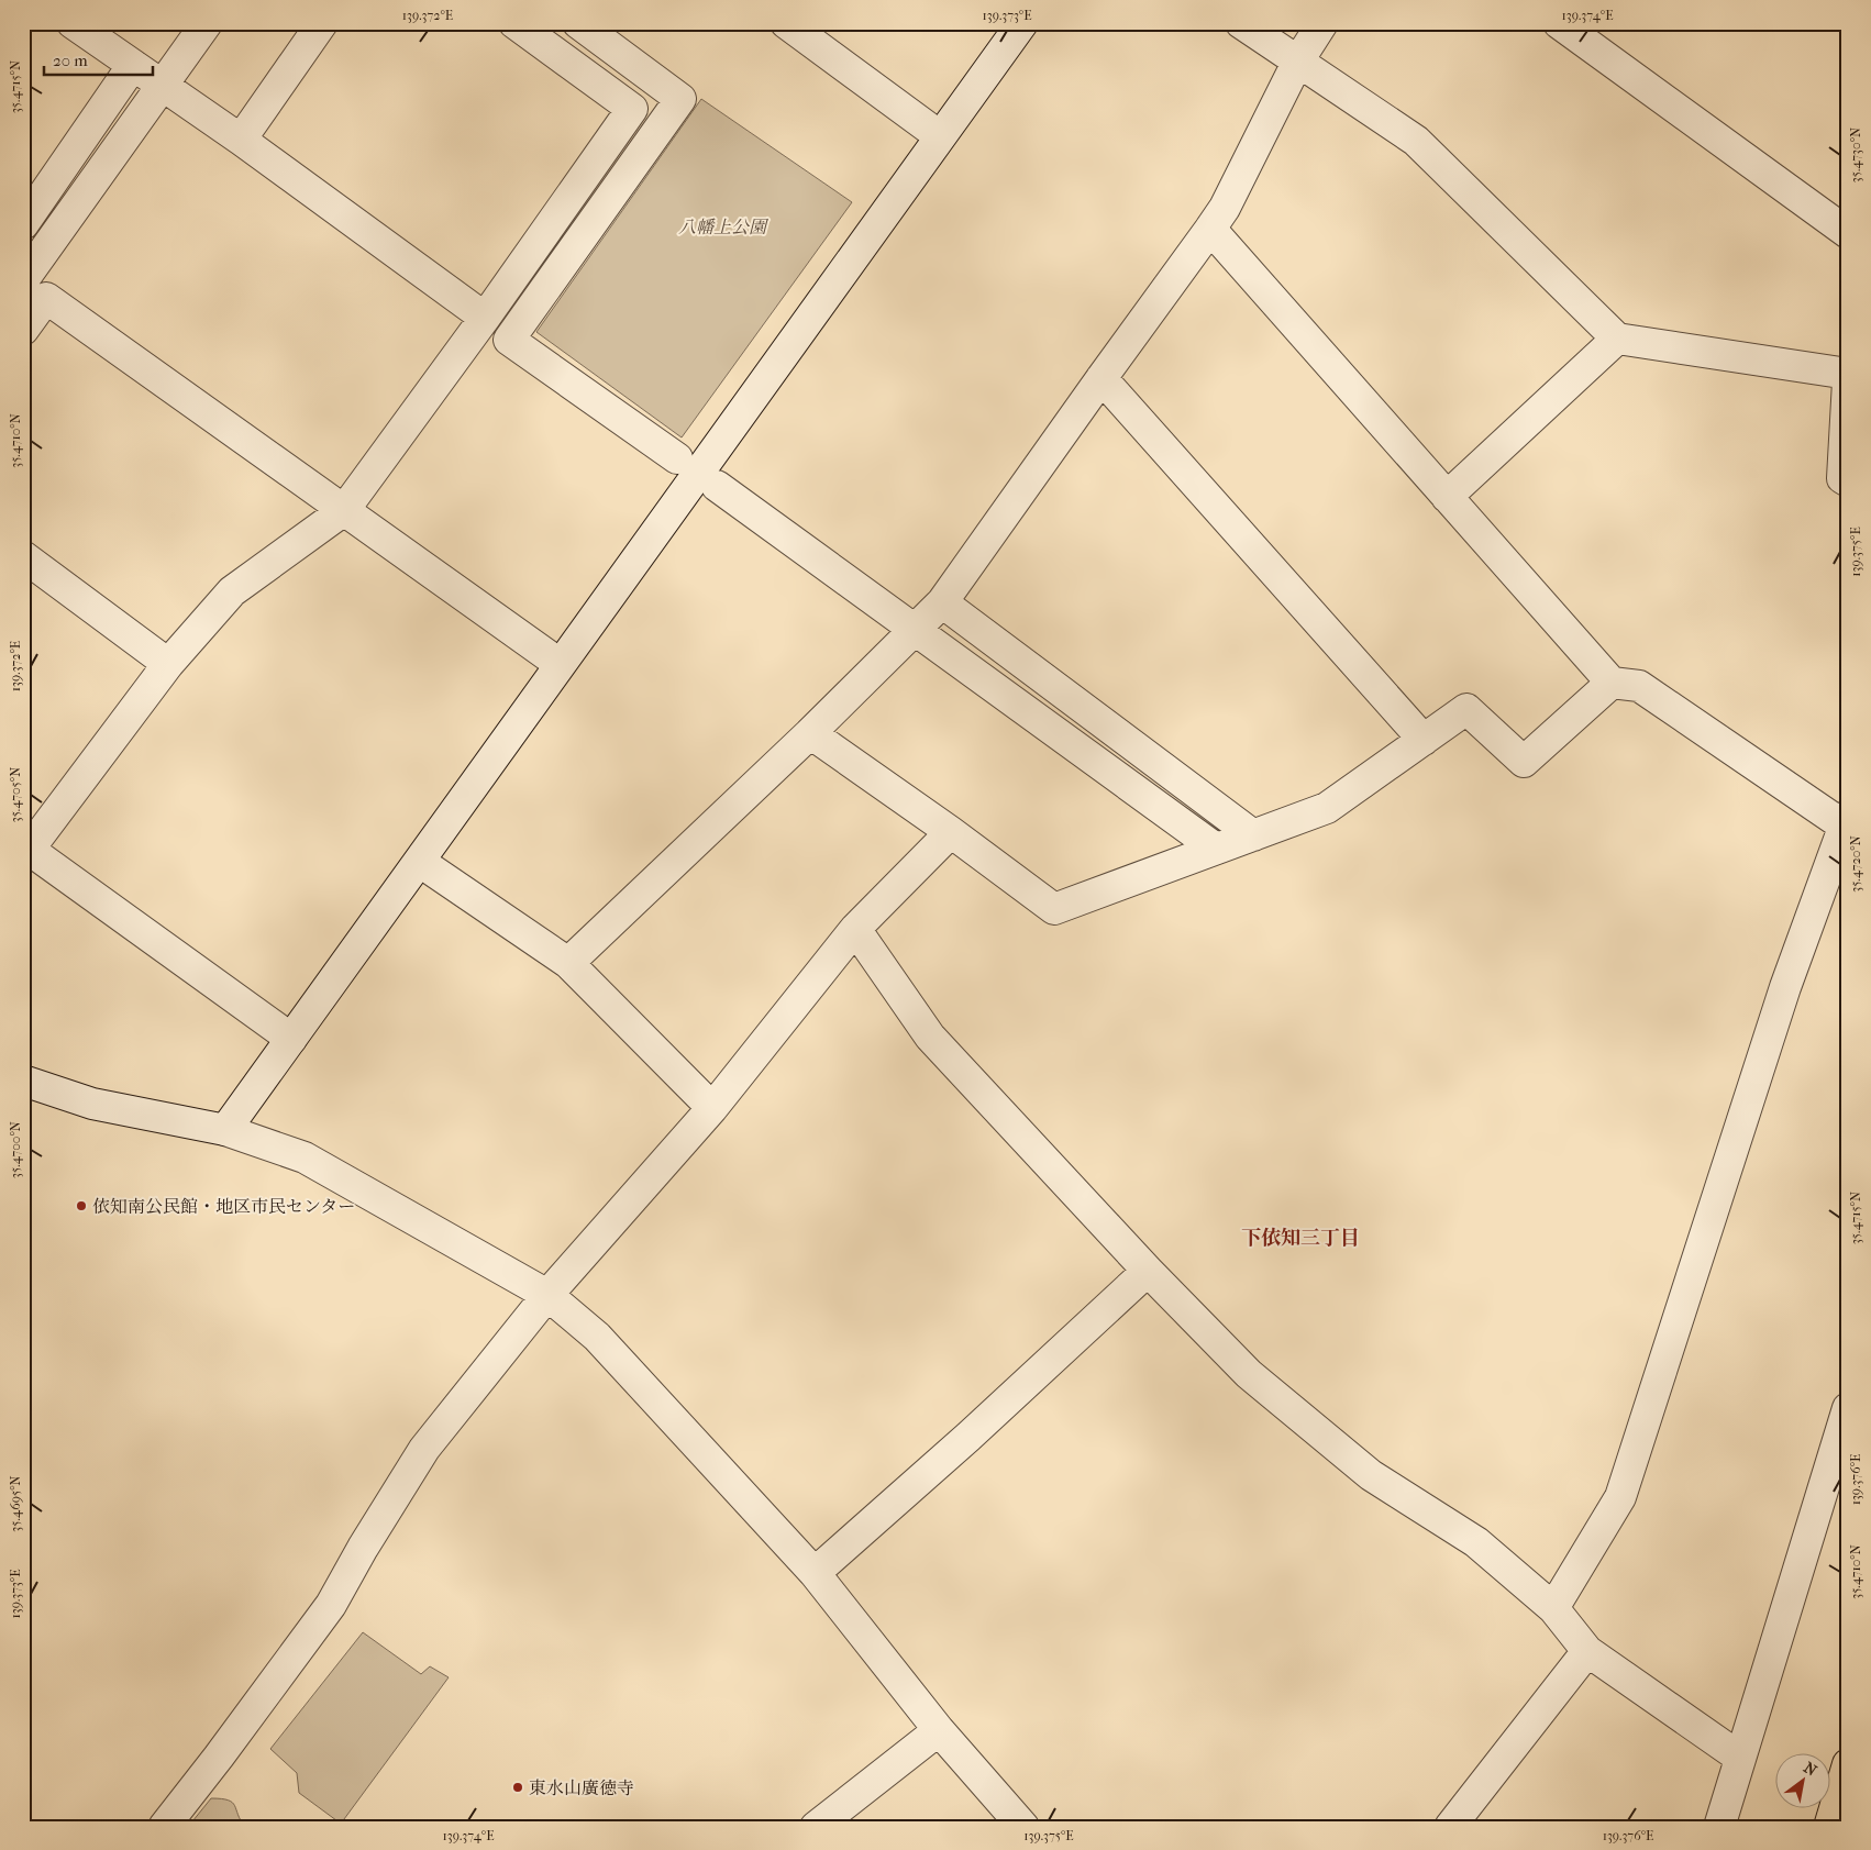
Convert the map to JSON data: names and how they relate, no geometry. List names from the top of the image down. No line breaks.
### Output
{"districts":["下依知三丁目"],"parks":["八幡上公園"],"places":["依知南公民館・地区市民センター","東水山廣徳寺"],"scale_bar":"20 m","north":"top right","coordinates":["139.372°E","139.373°E","139.374°E","35.4715°N","35.4730°N","35.4710°N","139.375°E","35.4705°N","35.4720°N","35.4700°N","139.376°E","35.4695°N"]}
